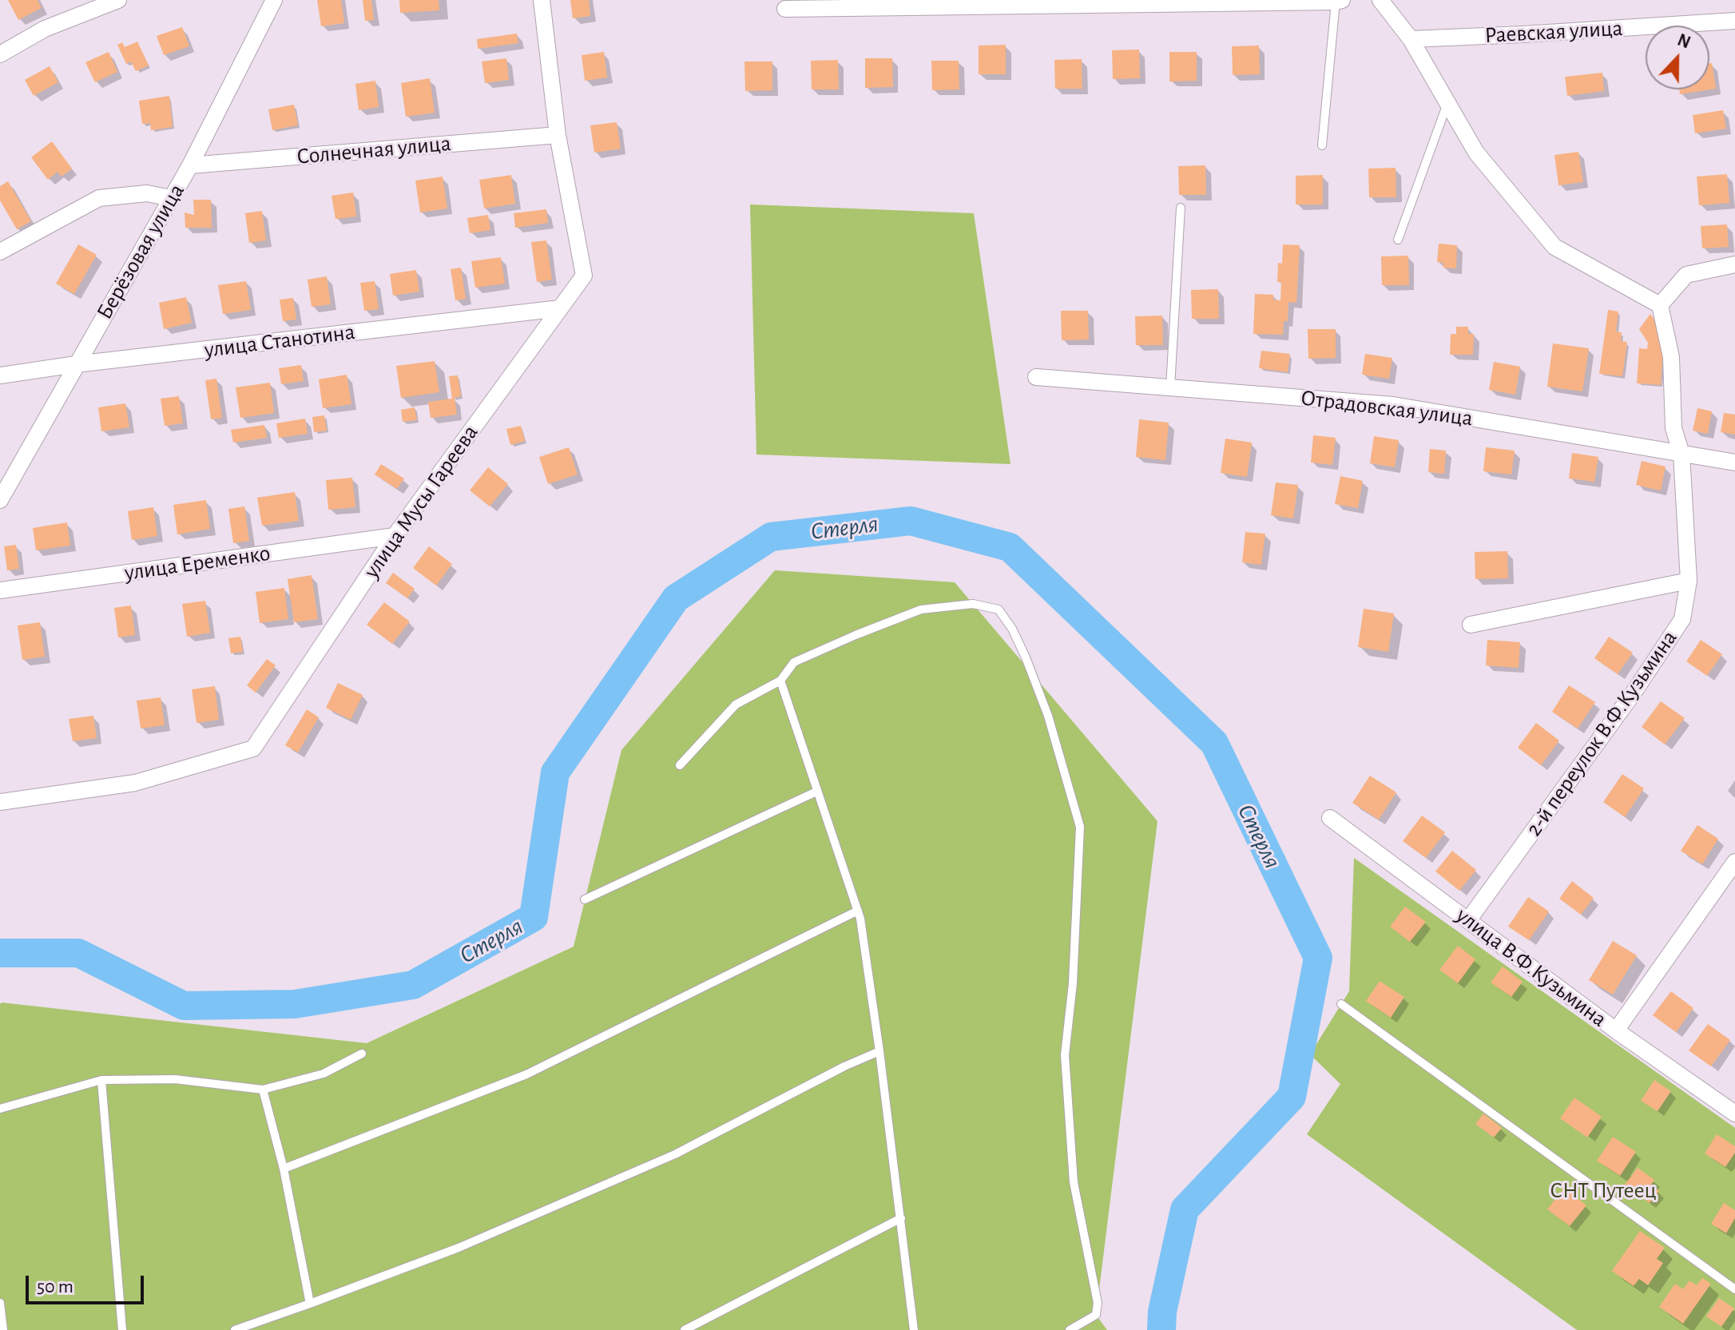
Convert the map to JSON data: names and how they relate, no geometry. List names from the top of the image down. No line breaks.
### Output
{"streets":{"street":["Раевская улица","Солнечная улица","Берёзовая улица","улица Станотина","Отрадовская улица","улица Мусы Гареева","улица Еременко","2-й переулок В.Ф.Кузьмина","улица В.Ф.Кузьмина"]},"crossings":[["Солнечная улица","Берёзовая улица"],["Солнечная улица","улица Мусы Гареева"],["Берёзовая улица","улица Станотина"],["улица Станотина","улица Мусы Гареева"],["Отрадовская улица","2-й переулок В.Ф.Кузьмина"],["улица Мусы Гареева","улица Еременко"],["2-й переулок В.Ф.Кузьмина","улица В.Ф.Кузьмина"]],"water":["Стерля"],"parks":["СНТ Путеец"],"scale_bar":"50 m","north":"top"}
